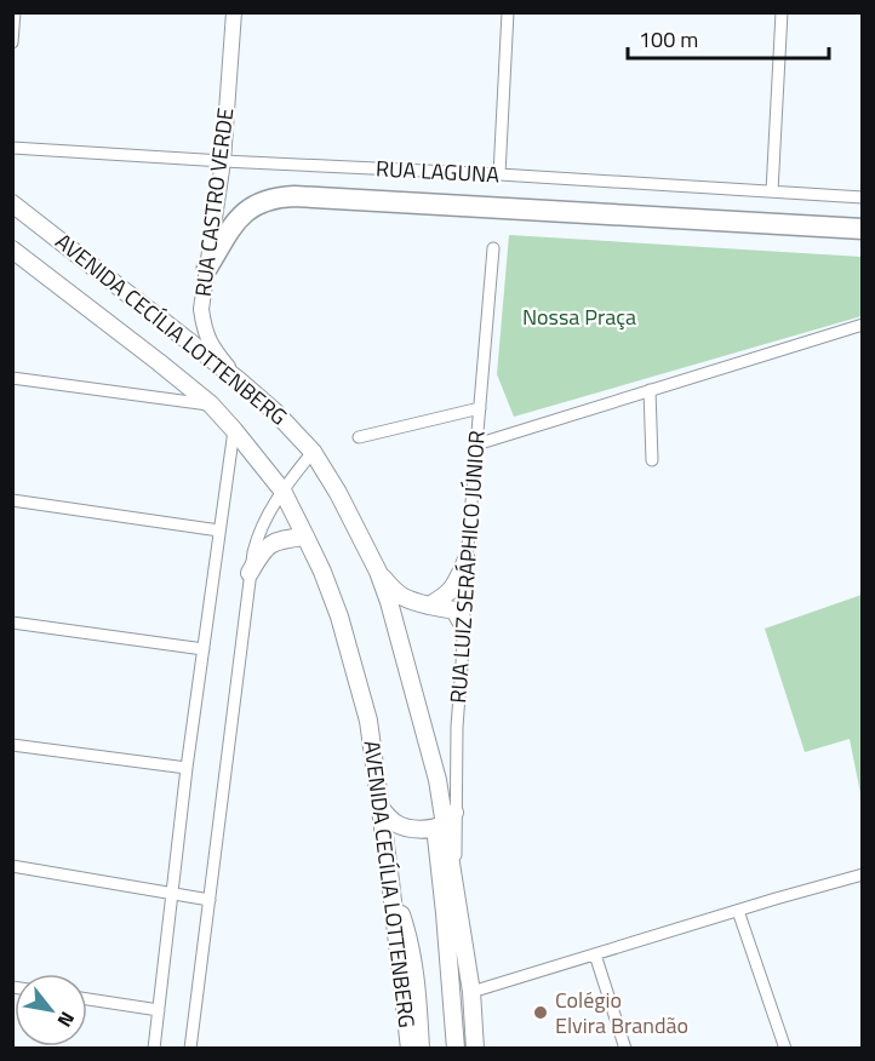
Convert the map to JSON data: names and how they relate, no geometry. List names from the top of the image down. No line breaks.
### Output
{"streets":{"main road":["AVENIDA CECÍLIA LOTTENBERG"],"street":["RUA LAGUNA","RUA CASTRO VERDE","RUA LUIZ SERÁPHICO JÚNIOR"]},"crossings":[["RUA LAGUNA","RUA CASTRO VERDE"],["RUA CASTRO VERDE","AVENIDA CECÍLIA LOTTENBERG"],["AVENIDA CECÍLIA LOTTENBERG","RUA LUIZ SERÁPHICO JÚNIOR"]],"parks":["Nossa Praça"],"places":["Colégio Elvira Brandão"],"scale_bar":"100 m","north":"bottom right"}
